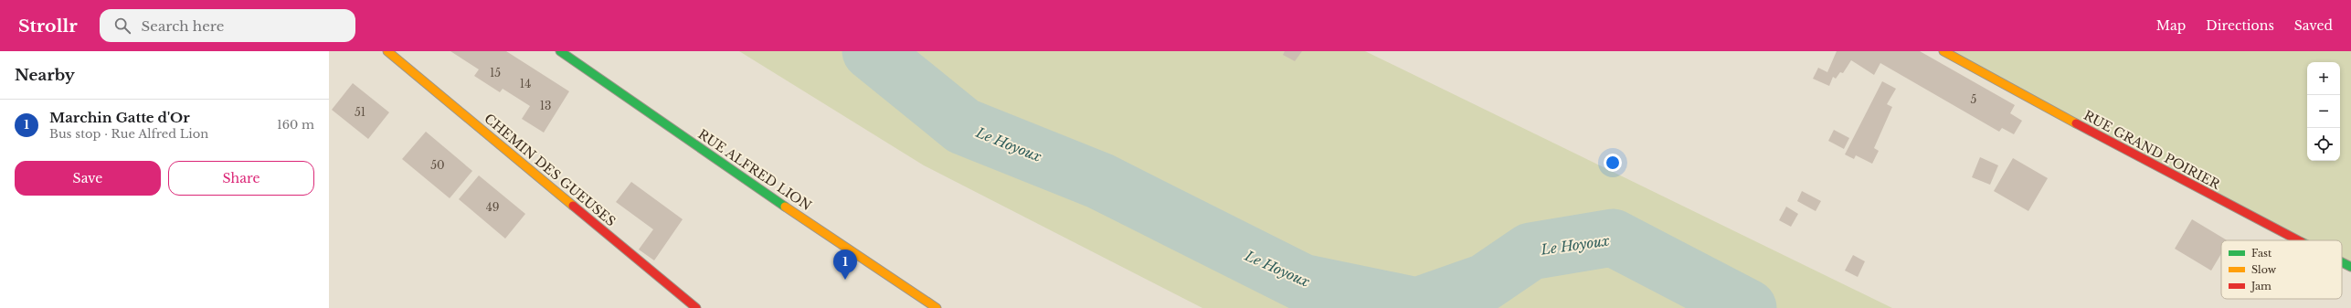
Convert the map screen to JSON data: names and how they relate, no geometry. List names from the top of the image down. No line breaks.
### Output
{"streets":{"street":["RUE GRAND POIRIER","CHEMIN DES GUEUSES","RUE ALFRED LION"]},"water":["Le Hoyoux"],"house_numbers":["15","14","5","13","51","50","49"],"legend":["Fast","Slow","Jam"],"page":{"header":"Strollr","search":"Search here","nav":["Map","Directions","Saved"],"heading":"Nearby","map_buttons":["+","−"],"list":[{"mark":"1","name":"Marchin Gatte d'Or","note":"Bus stop · Rue Alfred Lion","value":"160 m"}],"buttons":["Save","Share"],"pins":"1"}}
